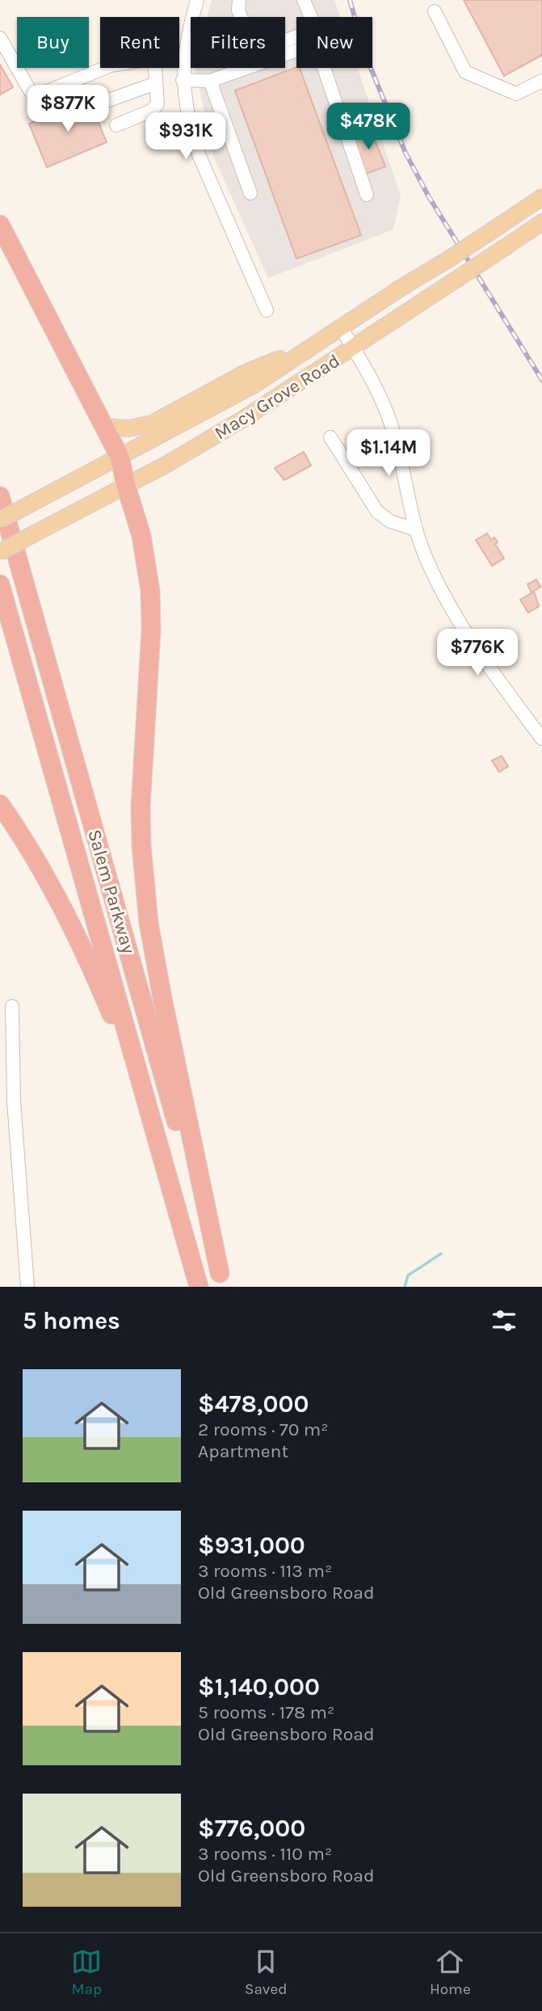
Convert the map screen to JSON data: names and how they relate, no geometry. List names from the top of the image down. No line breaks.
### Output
{"streets":{"highway":["Salem Parkway"],"main road":["Macy Grove Road"]},"page":{"chip":["Buy","Rent","Filters","New"],"price":["$877K","$478K","$931K","$1.14M","$776K"],"heading":"5 homes","list":[{"name":"$478,000","note":"2 rooms · 70 m² · Apartment"},{"name":"$931,000","note":"3 rooms · 113 m² · Old Greensboro Road"},{"name":"$1,140,000","note":"5 rooms · 178 m² · Old Greensboro Road"},{"name":"$776,000","note":"3 rooms · 110 m² · Old Greensboro Road"}],"tabs":["Map","Saved","Home"]}}
